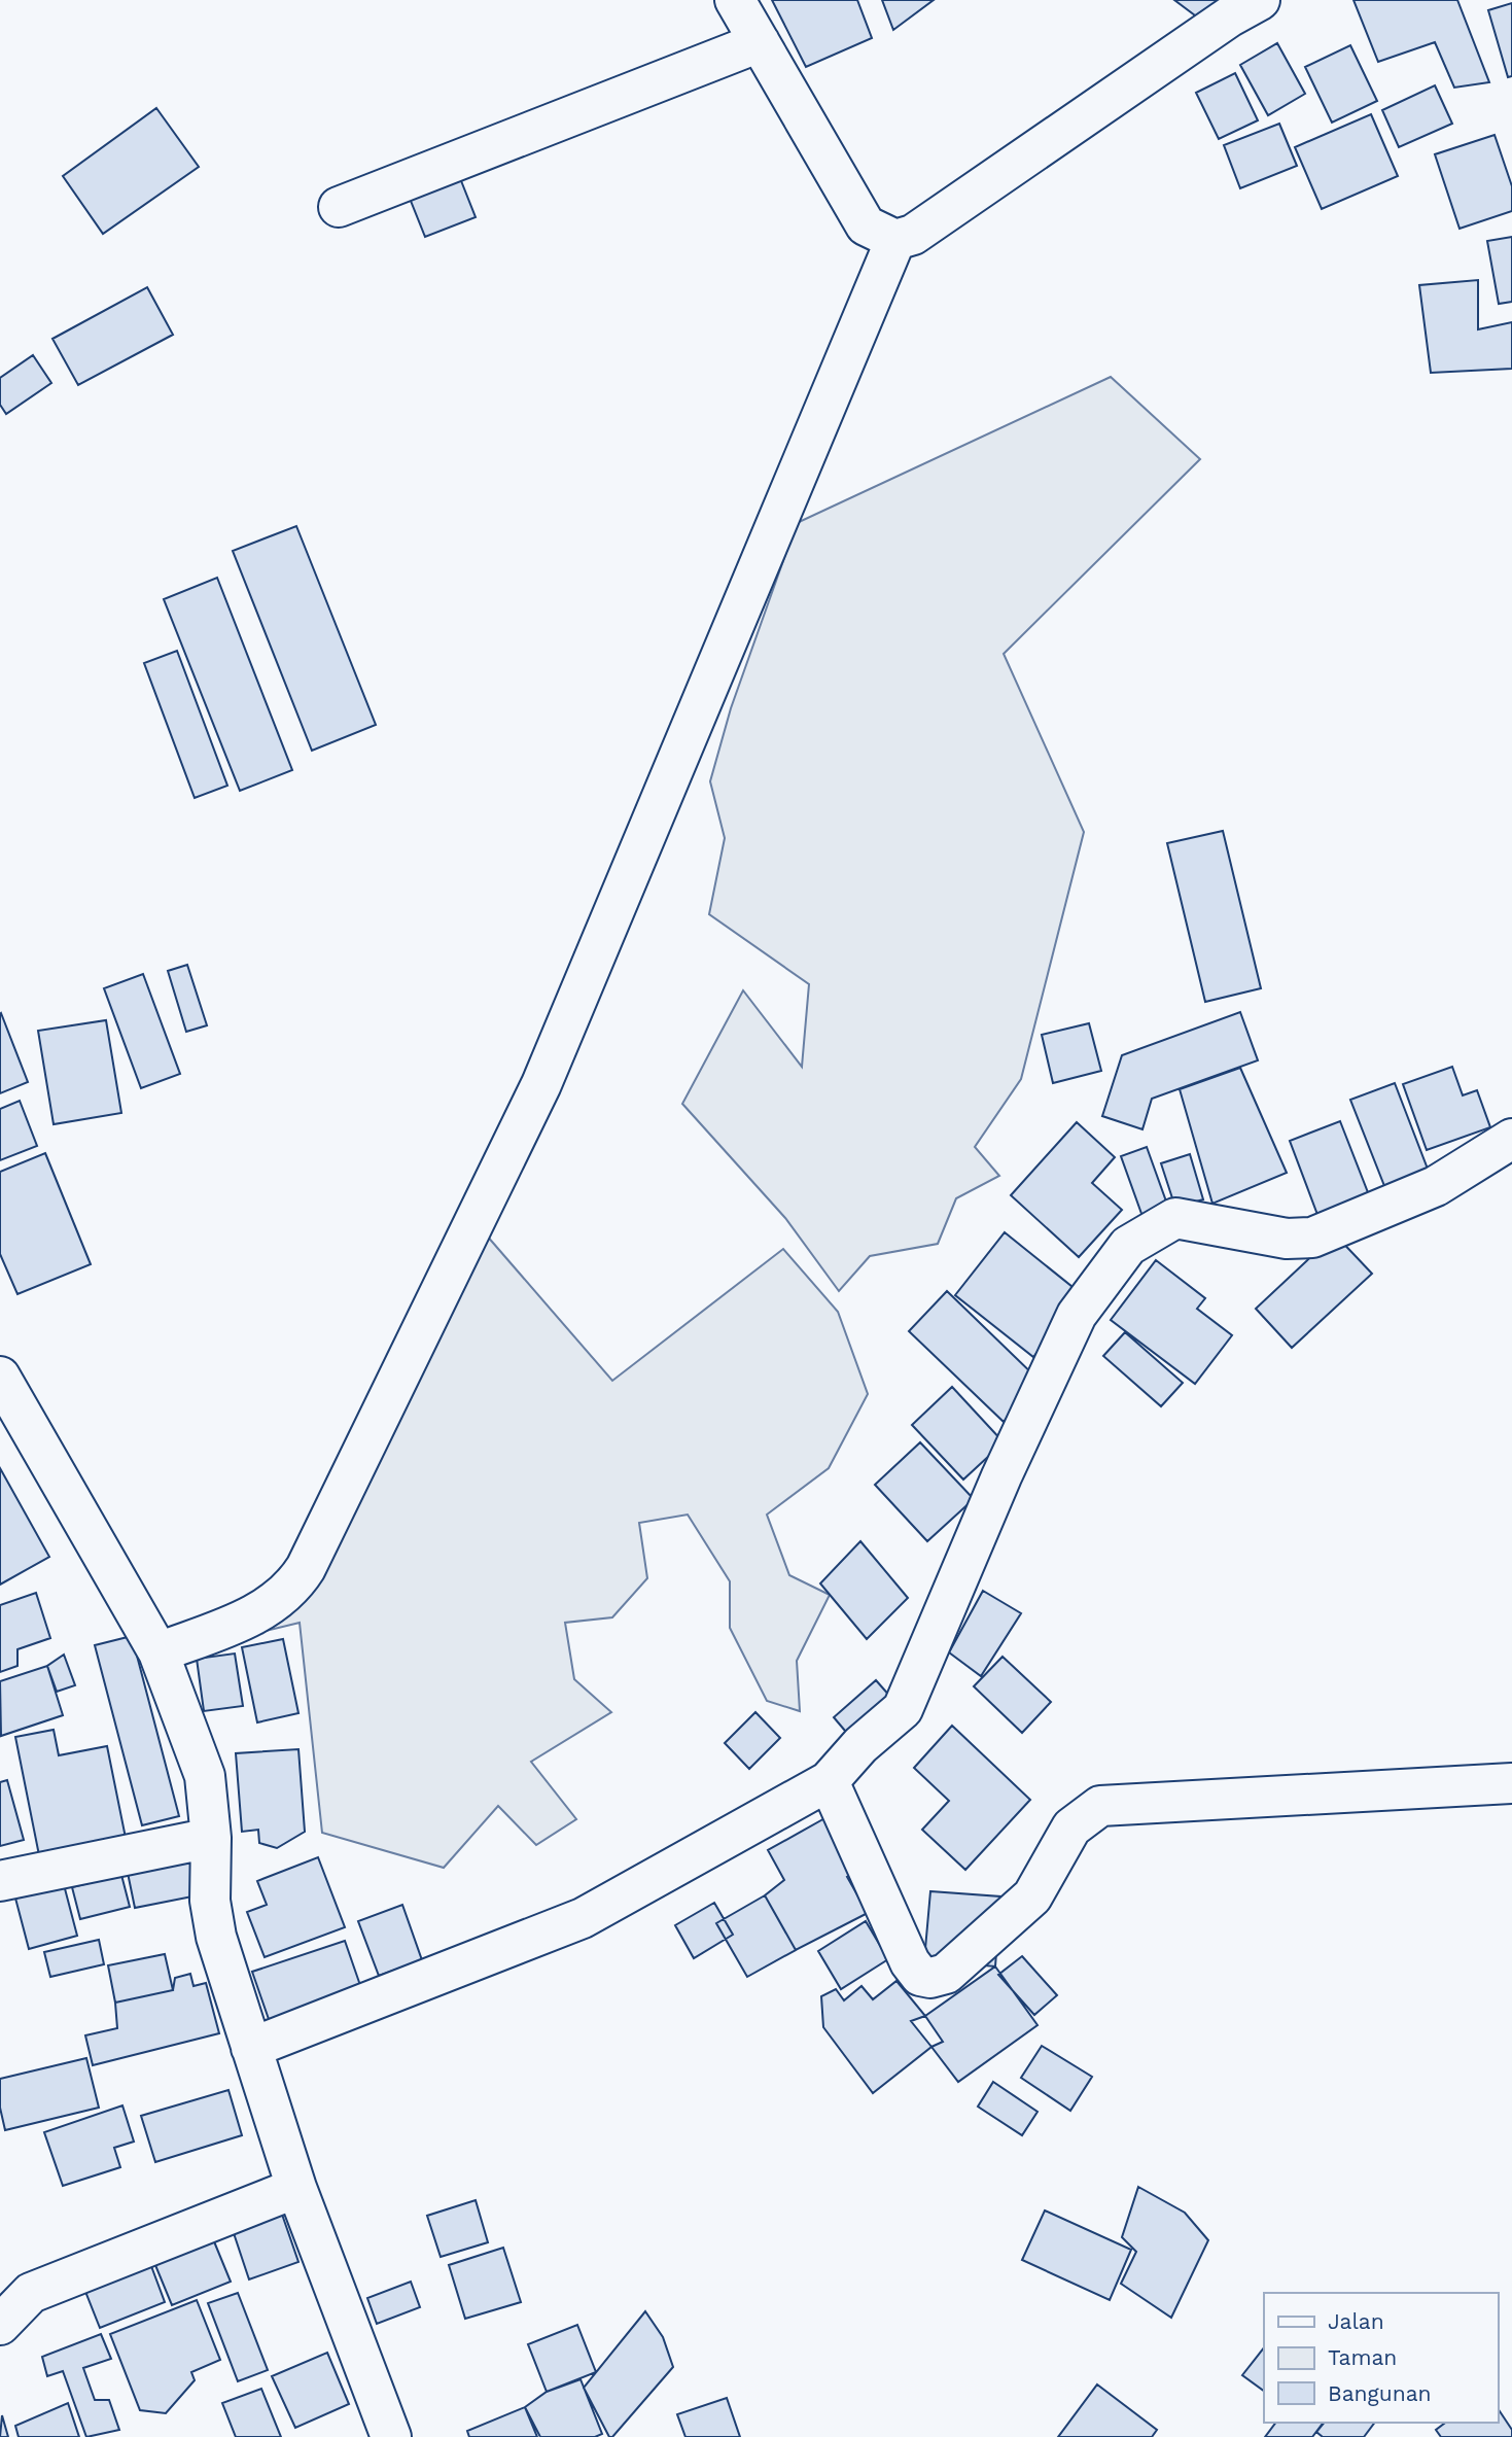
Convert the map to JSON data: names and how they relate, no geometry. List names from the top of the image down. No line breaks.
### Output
{"legend":["Jalan","Taman","Bangunan"]}
